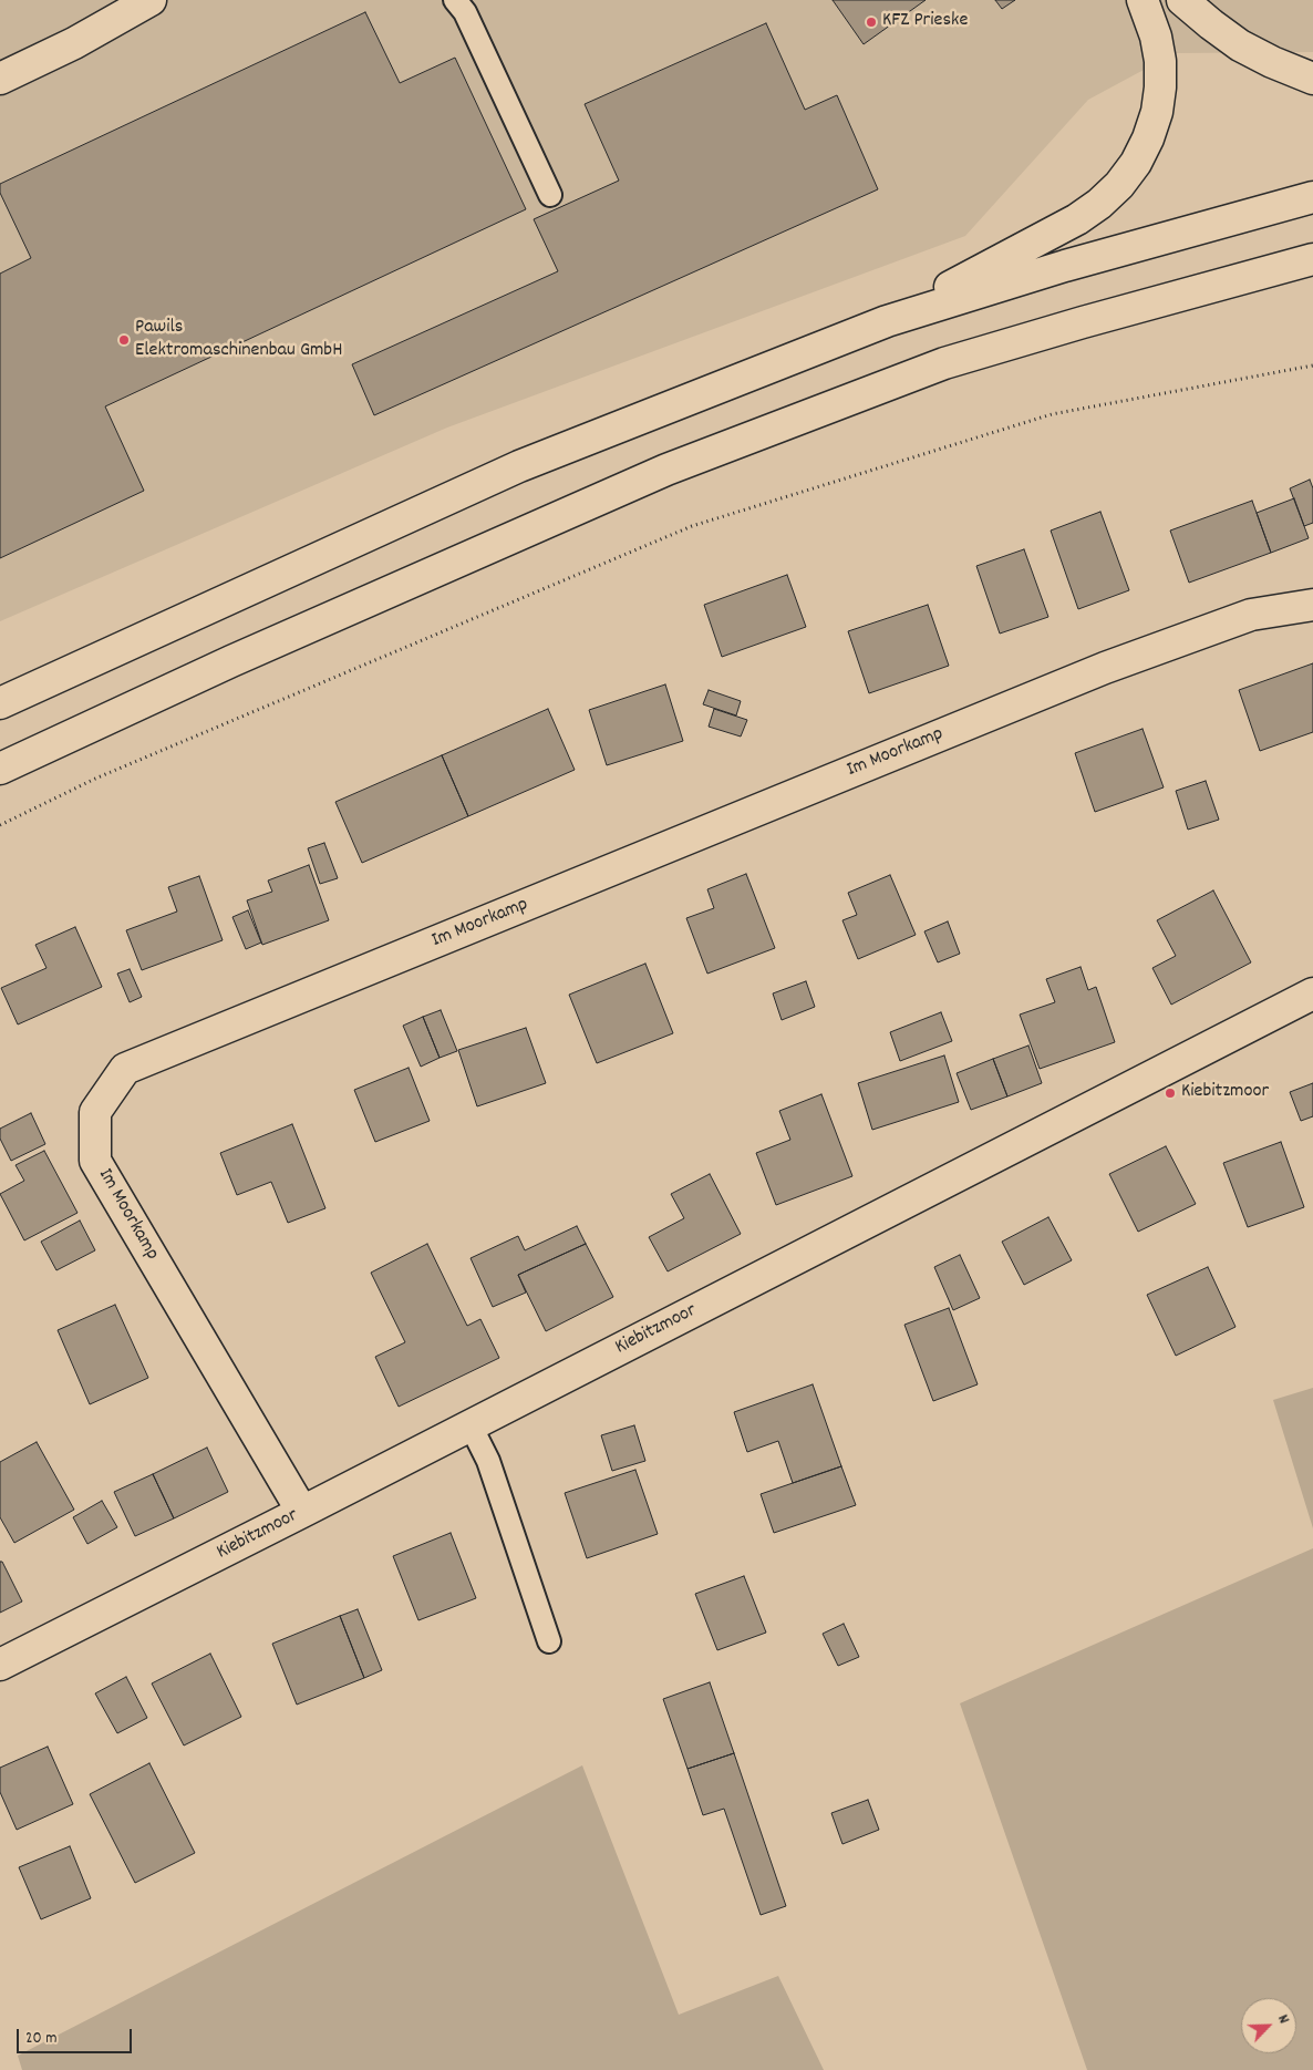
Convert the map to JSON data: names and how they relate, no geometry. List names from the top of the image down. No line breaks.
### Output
{"streets":{"main road":["Im Moorkamp","Kiebitzmoor"]},"crossings":[["Im Moorkamp","Kiebitzmoor"]],"places":["KFZ Prieske","Pawils Elektromaschinenbau GmbH","Kiebitzmoor"],"scale_bar":"20 m","north":"top right"}
